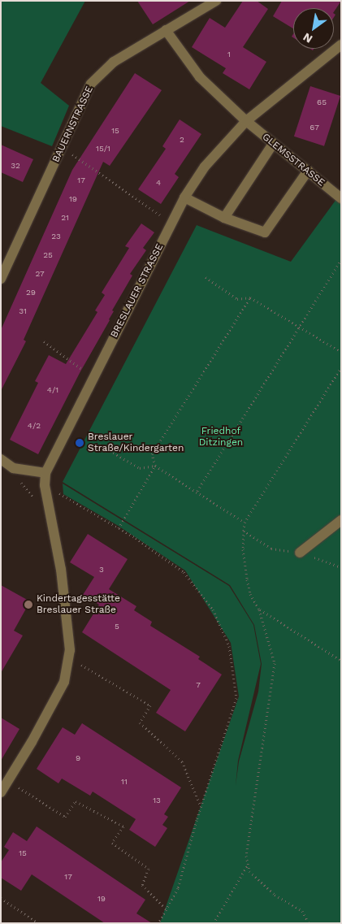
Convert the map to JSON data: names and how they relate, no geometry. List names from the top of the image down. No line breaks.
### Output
{"streets":{"street":["BAUERNSTRASSE","GLEMSSTRASSE","BRESLAUER STRASSE"]},"crossings":[["GLEMSSTRASSE","BRESLAUER STRASSE"]],"parks":["Friedhof Ditzingen"],"places":["Breslauer Straße/Kindergarten","Kindertagesstätte Breslauer Straße"],"house_numbers":["1","65","67","15","2","15/1","32","17","4","19","21","23","25","27","29","31","4/1","4/2","3","5","7","9","11","13","15","17","19"],"north":"bottom left"}
